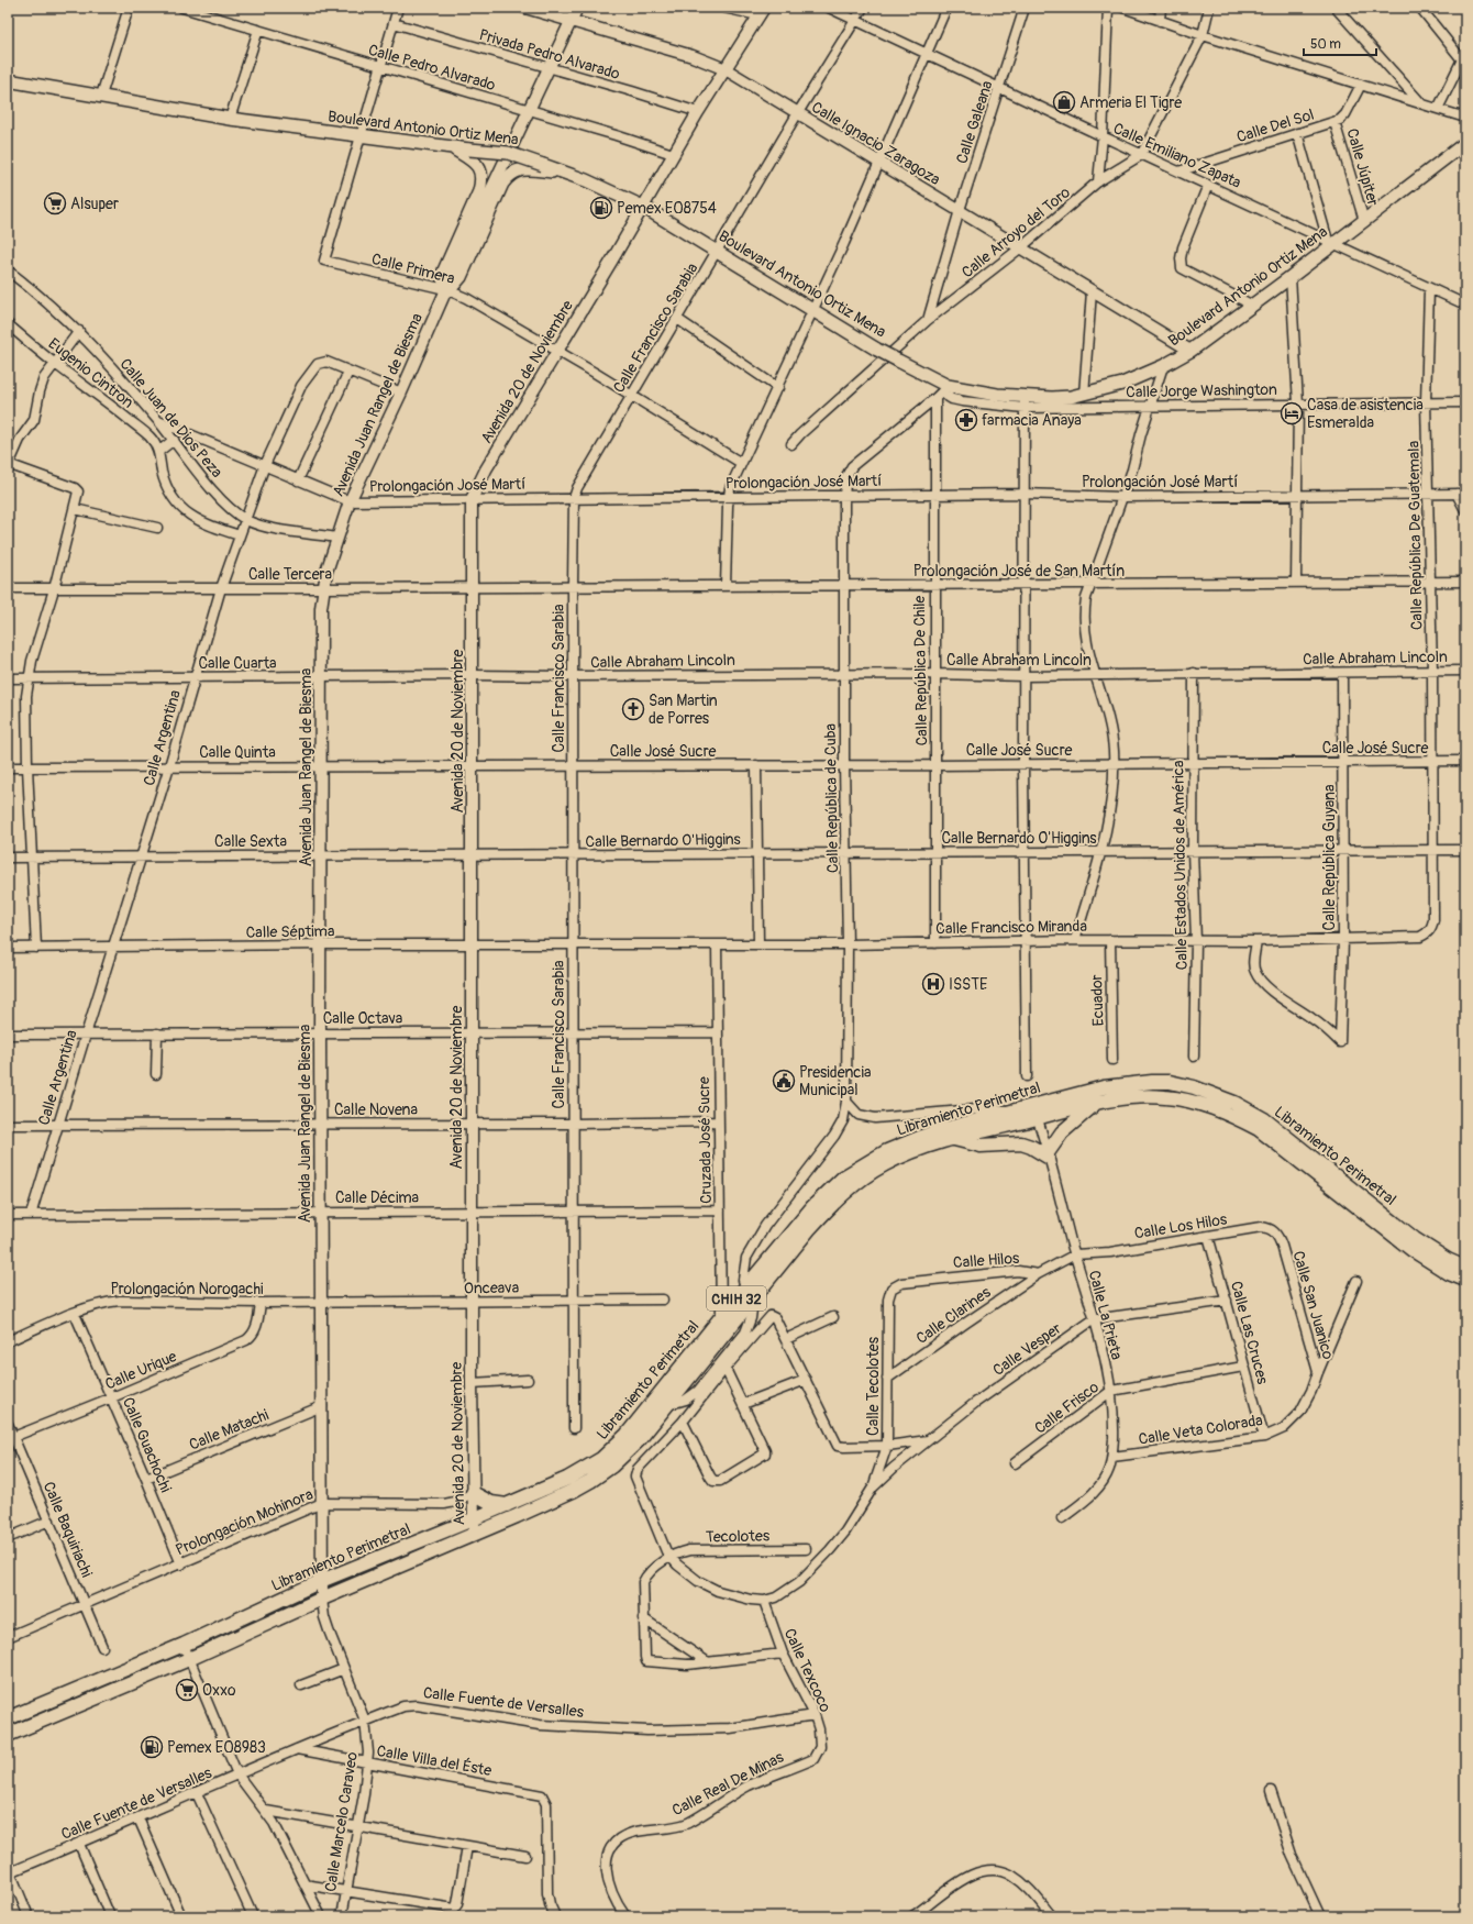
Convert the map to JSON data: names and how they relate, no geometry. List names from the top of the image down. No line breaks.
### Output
{"streets":{"main road":["Boulevard Antonio Ortiz Mena","Libramiento Perimetral","CHIH 32"],"street":["Privada Pedro Alvarado","Calle Pedro Alvarado","Calle Galeana","Calle Del Sol","Calle Ignacio Zaragoza","Calle Emiliano Zapata","Calle Júpiter","Calle Arroyo del Toro","Calle Primera","Calle Francisco Sarabia","Avenida 20 de Noviembre","Eugenio Cintron","Calle Jorge Washington","Avenida Juan Rangel de Biesma","Calle Juan de Dios Peza","Prolongación José Martí","Calle República De Guatemala","Prolongación José de San Martín","Calle Tercera","Calle Abraham Lincoln","Calle Cuarta","Calle República De Chile","Calle Argentina","Calle José Sucre","Calle Quinta","Calle República de Cuba","Calle Bernardo O'Higgins","Calle Sexta","Calle República Guyana","Calle Estados Unidos de América","Calle Francisco Miranda","Calle Séptima","Ecuador","Calle Octava","Calle Novena","Cruzada José Sucre","Calle Décima","Calle Los Hilos","Calle Hilos","Onceava","Prolongación Norogachi","Calle San Juanico","Calle Clarines","Calle La Prieta","Calle Las Cruces","Calle Vesper","Calle Urique","Calle Tecolotes","Calle Frisco","Calle Matachi","Calle Veta Colorada","Calle Guachochi","Prolongación Mohinora","Calle Baquiriachi","Tecolotes","Calle Texcoco","Calle Fuente de Versalles","Calle Villa del Éste","Calle Real De Minas","Calle Marcelo Caraveo"]},"crossings":[["Privada Pedro Alvarado","Avenida 20 de Noviembre"],["Privada Pedro Alvarado","Avenida Juan Rangel de Biesma"],["Calle Pedro Alvarado","Avenida 20 de Noviembre"],["Calle Pedro Alvarado","Avenida Juan Rangel de Biesma"],["Calle Galeana","Calle Ignacio Zaragoza"],["Calle Galeana","Calle Emiliano Zapata"],["Calle Galeana","Calle Arroyo del Toro"],["Calle Del Sol","Calle Emiliano Zapata"],["Calle Del Sol","Calle Júpiter"],["Boulevard Antonio Ortiz Mena","Calle Ignacio Zaragoza"],["Boulevard Antonio Ortiz Mena","Calle Emiliano Zapata"],["Boulevard Antonio Ortiz Mena","Calle Júpiter"],["Boulevard Antonio Ortiz Mena","Calle Primera"],["Boulevard Antonio Ortiz Mena","Calle Francisco Sarabia"],["Boulevard Antonio Ortiz Mena","Avenida 20 de Noviembre"],["Boulevard Antonio Ortiz Mena","Calle Jorge Washington"],["Boulevard Antonio Ortiz Mena","Calle República De Chile"],["Boulevard Antonio Ortiz Mena","Calle República de Cuba"],["Calle Ignacio Zaragoza","Calle Arroyo del Toro"],["Calle Ignacio Zaragoza","Calle Francisco Sarabia"],["Calle Ignacio Zaragoza","Avenida 20 de Noviembre"],["Calle Ignacio Zaragoza","Avenida Juan Rangel de Biesma"],["Calle Emiliano Zapata","Calle Arroyo del Toro"],["Calle Emiliano Zapata","Calle Francisco Sarabia"],["Calle Emiliano Zapata","Calle República De Guatemala"],["Calle Primera","Calle Francisco Sarabia"],["Calle Primera","Avenida 20 de Noviembre"],["Calle Primera","Avenida Juan Rangel de Biesma"],["Calle Francisco Sarabia","Prolongación José Martí"],["Calle Francisco Sarabia","Prolongación José de San Martín"],["Calle Francisco Sarabia","Calle Tercera"],["Calle Francisco Sarabia","Calle Abraham Lincoln"],["Calle Francisco Sarabia","Calle Cuarta"],["Calle Francisco Sarabia","Calle José Sucre"],["Calle Francisco Sarabia","Calle Quinta"],["Calle Francisco Sarabia","Calle Bernardo O'Higgins"],["Calle Francisco Sarabia","Calle Sexta"],["Calle Francisco Sarabia","Calle Francisco Miranda"],["Calle Francisco Sarabia","Calle Séptima"],["Calle Francisco Sarabia","Calle Octava"],["Calle Francisco Sarabia","Calle Novena"],["Calle Francisco Sarabia","Calle Décima"],["Calle Francisco Sarabia","Onceava"],["Avenida 20 de Noviembre","Prolongación José Martí"],["Avenida 20 de Noviembre","Calle Tercera"],["Avenida 20 de Noviembre","Calle Cuarta"],["Avenida 20 de Noviembre","Calle Quinta"],["Avenida 20 de Noviembre","Calle Sexta"],["Avenida 20 de Noviembre","Calle Séptima"],["Avenida 20 de Noviembre","Calle Octava"],["Avenida 20 de Noviembre","Libramiento Perimetral"],["Avenida 20 de Noviembre","Calle Novena"],["Avenida 20 de Noviembre","Calle Décima"],["Avenida 20 de Noviembre","Onceava"],["Avenida 20 de Noviembre","Prolongación Mohinora"],["Eugenio Cintron","Calle Argentina"],["Calle Jorge Washington","Calle República De Guatemala"],["Avenida Juan Rangel de Biesma","Calle Juan de Dios Peza"],["Avenida Juan Rangel de Biesma","Prolongación José Martí"],["Avenida Juan Rangel de Biesma","Calle Tercera"],["Avenida Juan Rangel de Biesma","Calle Cuarta"],["Avenida Juan Rangel de Biesma","Calle Argentina"],["Avenida Juan Rangel de Biesma","Calle Quinta"],["Avenida Juan Rangel de Biesma","Calle Sexta"],["Avenida Juan Rangel de Biesma","Calle Séptima"],["Avenida Juan Rangel de Biesma","Calle Octava"],["Avenida Juan Rangel de Biesma","Libramiento Perimetral"],["Avenida Juan Rangel de Biesma","Calle Novena"],["Avenida Juan Rangel de Biesma","Calle Décima"],["Avenida Juan Rangel de Biesma","Onceava"],["Avenida Juan Rangel de Biesma","Prolongación Norogachi"],["Avenida Juan Rangel de Biesma","Calle Matachi"],["Avenida Juan Rangel de Biesma","Prolongación Mohinora"],["Avenida Juan Rangel de Biesma","Calle Marcelo Caraveo"],["Calle Juan de Dios Peza","Prolongación José Martí"],["Calle Juan de Dios Peza","Calle Argentina"],["Prolongación José Martí","Calle República De Guatemala"],["Prolongación José Martí","Calle República De Chile"],["Prolongación José Martí","Calle Argentina"],["Prolongación José Martí","Calle República de Cuba"],["Calle República De Guatemala","Prolongación José de San Martín"],["Calle República De Guatemala","Calle Abraham Lincoln"],["Calle República De Guatemala","Calle José Sucre"],["Calle República De Guatemala","Calle Bernardo O'Higgins"],["Calle República De Guatemala","Calle Francisco Miranda"],["Prolongación José de San Martín","Calle Tercera"],["Prolongación José de San Martín","Calle República De Chile"],["Prolongación José de San Martín","Calle República de Cuba"],["Calle Tercera","Calle Argentina"],["Calle Abraham Lincoln","Calle Cuarta"],["Calle Abraham Lincoln","Calle República De Chile"],["Calle Abraham Lincoln","Calle República de Cuba"],["Calle Abraham Lincoln","Calle República Guyana"],["Calle Abraham Lincoln","Calle Estados Unidos de América"],["Calle Cuarta","Calle Argentina"],["Calle República De Chile","Calle José Sucre"],["Calle República De Chile","Calle República de Cuba"],["Calle República De Chile","Calle Bernardo O'Higgins"],["Calle República De Chile","Calle Francisco Miranda"],["Calle Argentina","Calle Quinta"],["Calle Argentina","Calle Sexta"],["Calle Argentina","Calle Séptima"],["Calle Argentina","Calle Octava"],["Calle Argentina","Calle Novena"],["Calle Argentina","Calle Décima"],["Calle José Sucre","Calle Quinta"],["Calle José Sucre","Calle República de Cuba"],["Calle José Sucre","Calle República Guyana"],["Calle José Sucre","Calle Estados Unidos de América"],["Calle República de Cuba","Calle Bernardo O'Higgins"],["Calle República de Cuba","Calle Francisco Miranda"],["Calle República de Cuba","Libramiento Perimetral"],["Calle Bernardo O'Higgins","Calle Sexta"],["Calle Bernardo O'Higgins","Calle República Guyana"],["Calle Bernardo O'Higgins","Calle Estados Unidos de América"],["Calle República Guyana","Calle Francisco Miranda"],["Calle Estados Unidos de América","Calle Francisco Miranda"],["Calle Francisco Miranda","Calle Séptima"],["Calle Francisco Miranda","Ecuador"],["Calle Francisco Miranda","Cruzada José Sucre"],["Calle Octava","Cruzada José Sucre"],["Libramiento Perimetral","Cruzada José Sucre"],["Libramiento Perimetral","Calle La Prieta"],["Libramiento Perimetral","Calle Marcelo Caraveo"],["Calle Novena","Cruzada José Sucre"],["Cruzada José Sucre","Calle Décima"],["Calle Los Hilos","Calle Hilos"],["Calle Los Hilos","Calle San Juanico"],["Calle Los Hilos","Calle La Prieta"],["Calle Los Hilos","Calle Las Cruces"],["Calle Hilos","Calle Clarines"],["Calle Hilos","Calle La Prieta"],["Calle Hilos","Calle Tecolotes"],["Onceava","Prolongación Norogachi"],["Prolongación Norogachi","Calle Urique"],["Prolongación Norogachi","Calle Guachochi"],["Calle San Juanico","Calle Veta Colorada"],["Calle Clarines","Calle Tecolotes"],["Calle La Prieta","Calle Vesper"],["Calle La Prieta","Calle Frisco"],["Calle La Prieta","Calle Veta Colorada"],["Calle Las Cruces","Calle Vesper"],["Calle Las Cruces","Calle Frisco"],["Calle Las Cruces","Calle Veta Colorada"],["Calle Vesper","Calle Tecolotes"],["Calle Urique","Calle Guachochi"],["Calle Urique","Calle Baquiriachi"],["Calle Matachi","Calle Guachochi"],["Calle Guachochi","Prolongación Mohinora"],["Prolongación Mohinora","Calle Baquiriachi"],["Calle Texcoco","Calle Fuente de Versalles"],["Calle Texcoco","Calle Real De Minas"],["Calle Fuente de Versalles","Calle Villa del Éste"],["Calle Fuente de Versalles","Calle Marcelo Caraveo"],["Calle Villa del Éste","Calle Marcelo Caraveo"]],"places":{"shop":["Armeria El Tigre"],"supermarket":["Alsuper","Oxxo"],"fuel station":["Pemex E08754","Pemex E08983"],"hotel":["Casa de asistencia Esmeralda"],"pharmacy":["farmacia Anaya"],"church":["San Martin de Porres"],"hospital":["ISSTE"],"public building":["Presidencia Municipal"]},"scale_bar":"50 m"}
